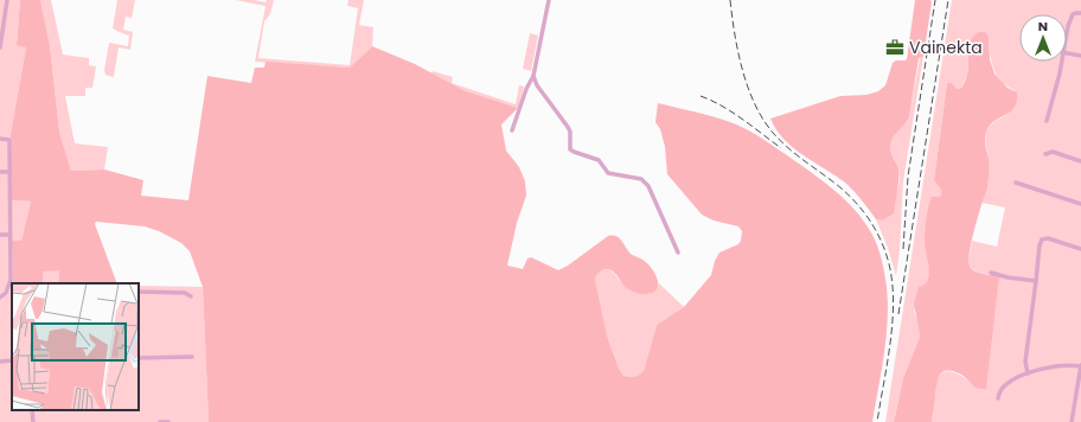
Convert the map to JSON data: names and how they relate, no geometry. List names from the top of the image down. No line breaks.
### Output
{"places":{"office":["Vainekta"]},"north":"top"}
